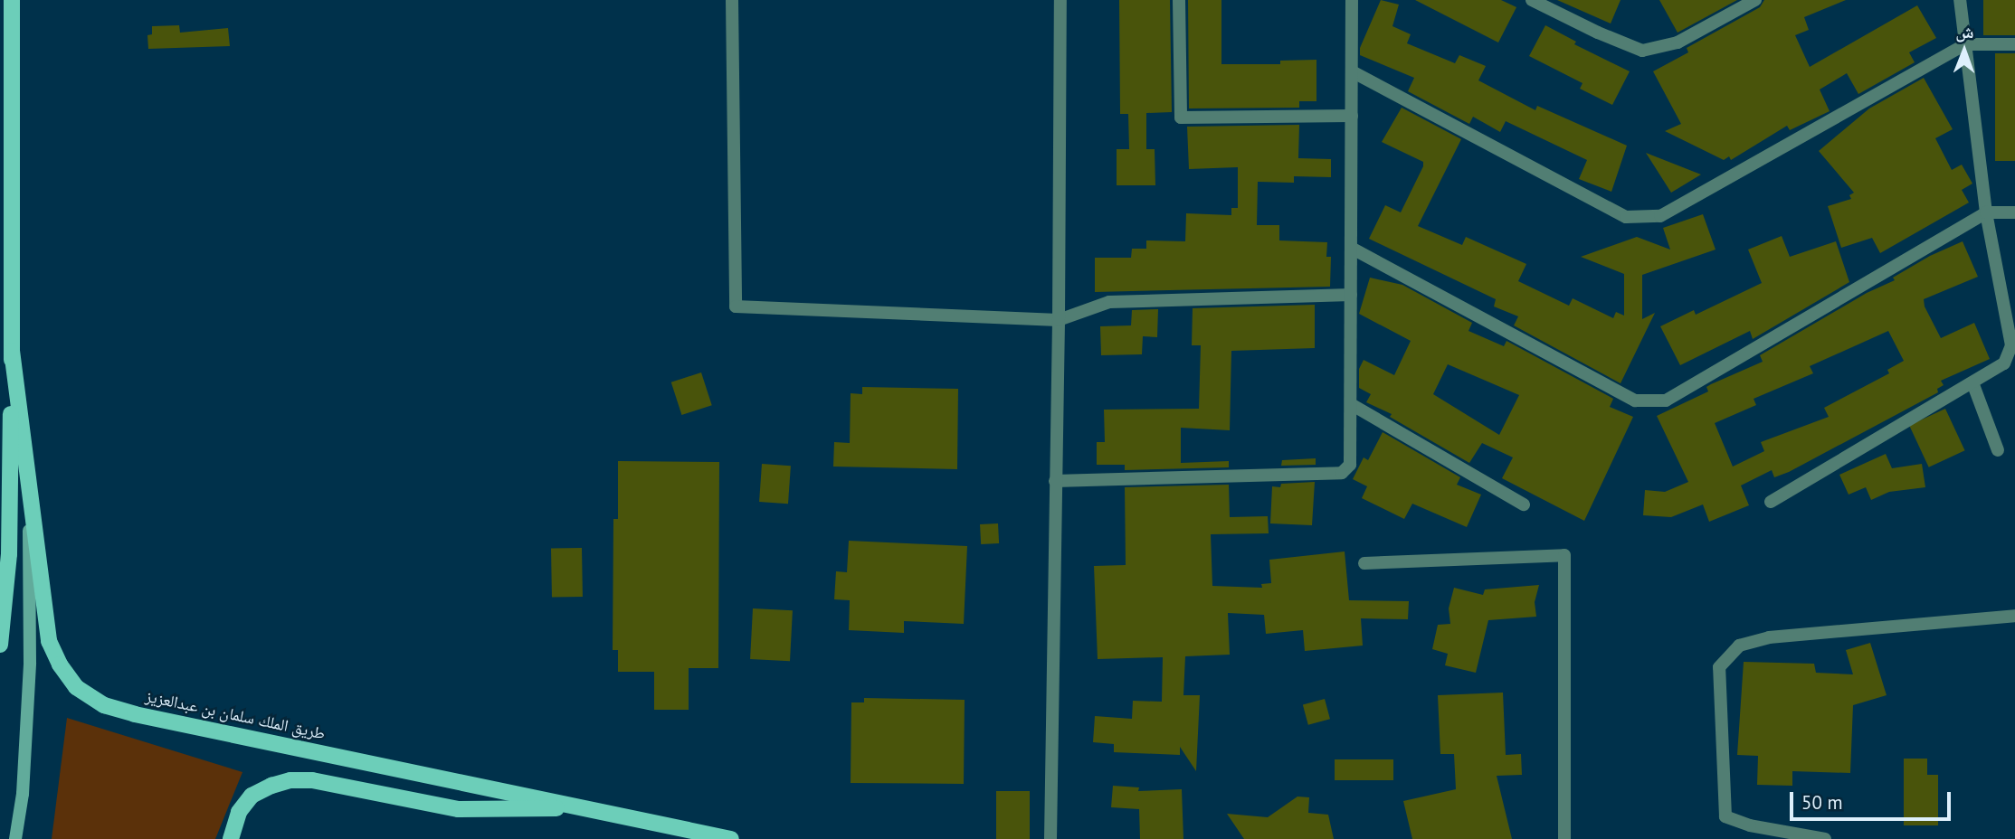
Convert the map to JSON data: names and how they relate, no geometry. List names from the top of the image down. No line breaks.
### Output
{"streets":{"main road":["طريق الملك سلمان بن عبدالعزيز"]},"scale_bar":"50 m","north":"top"}
